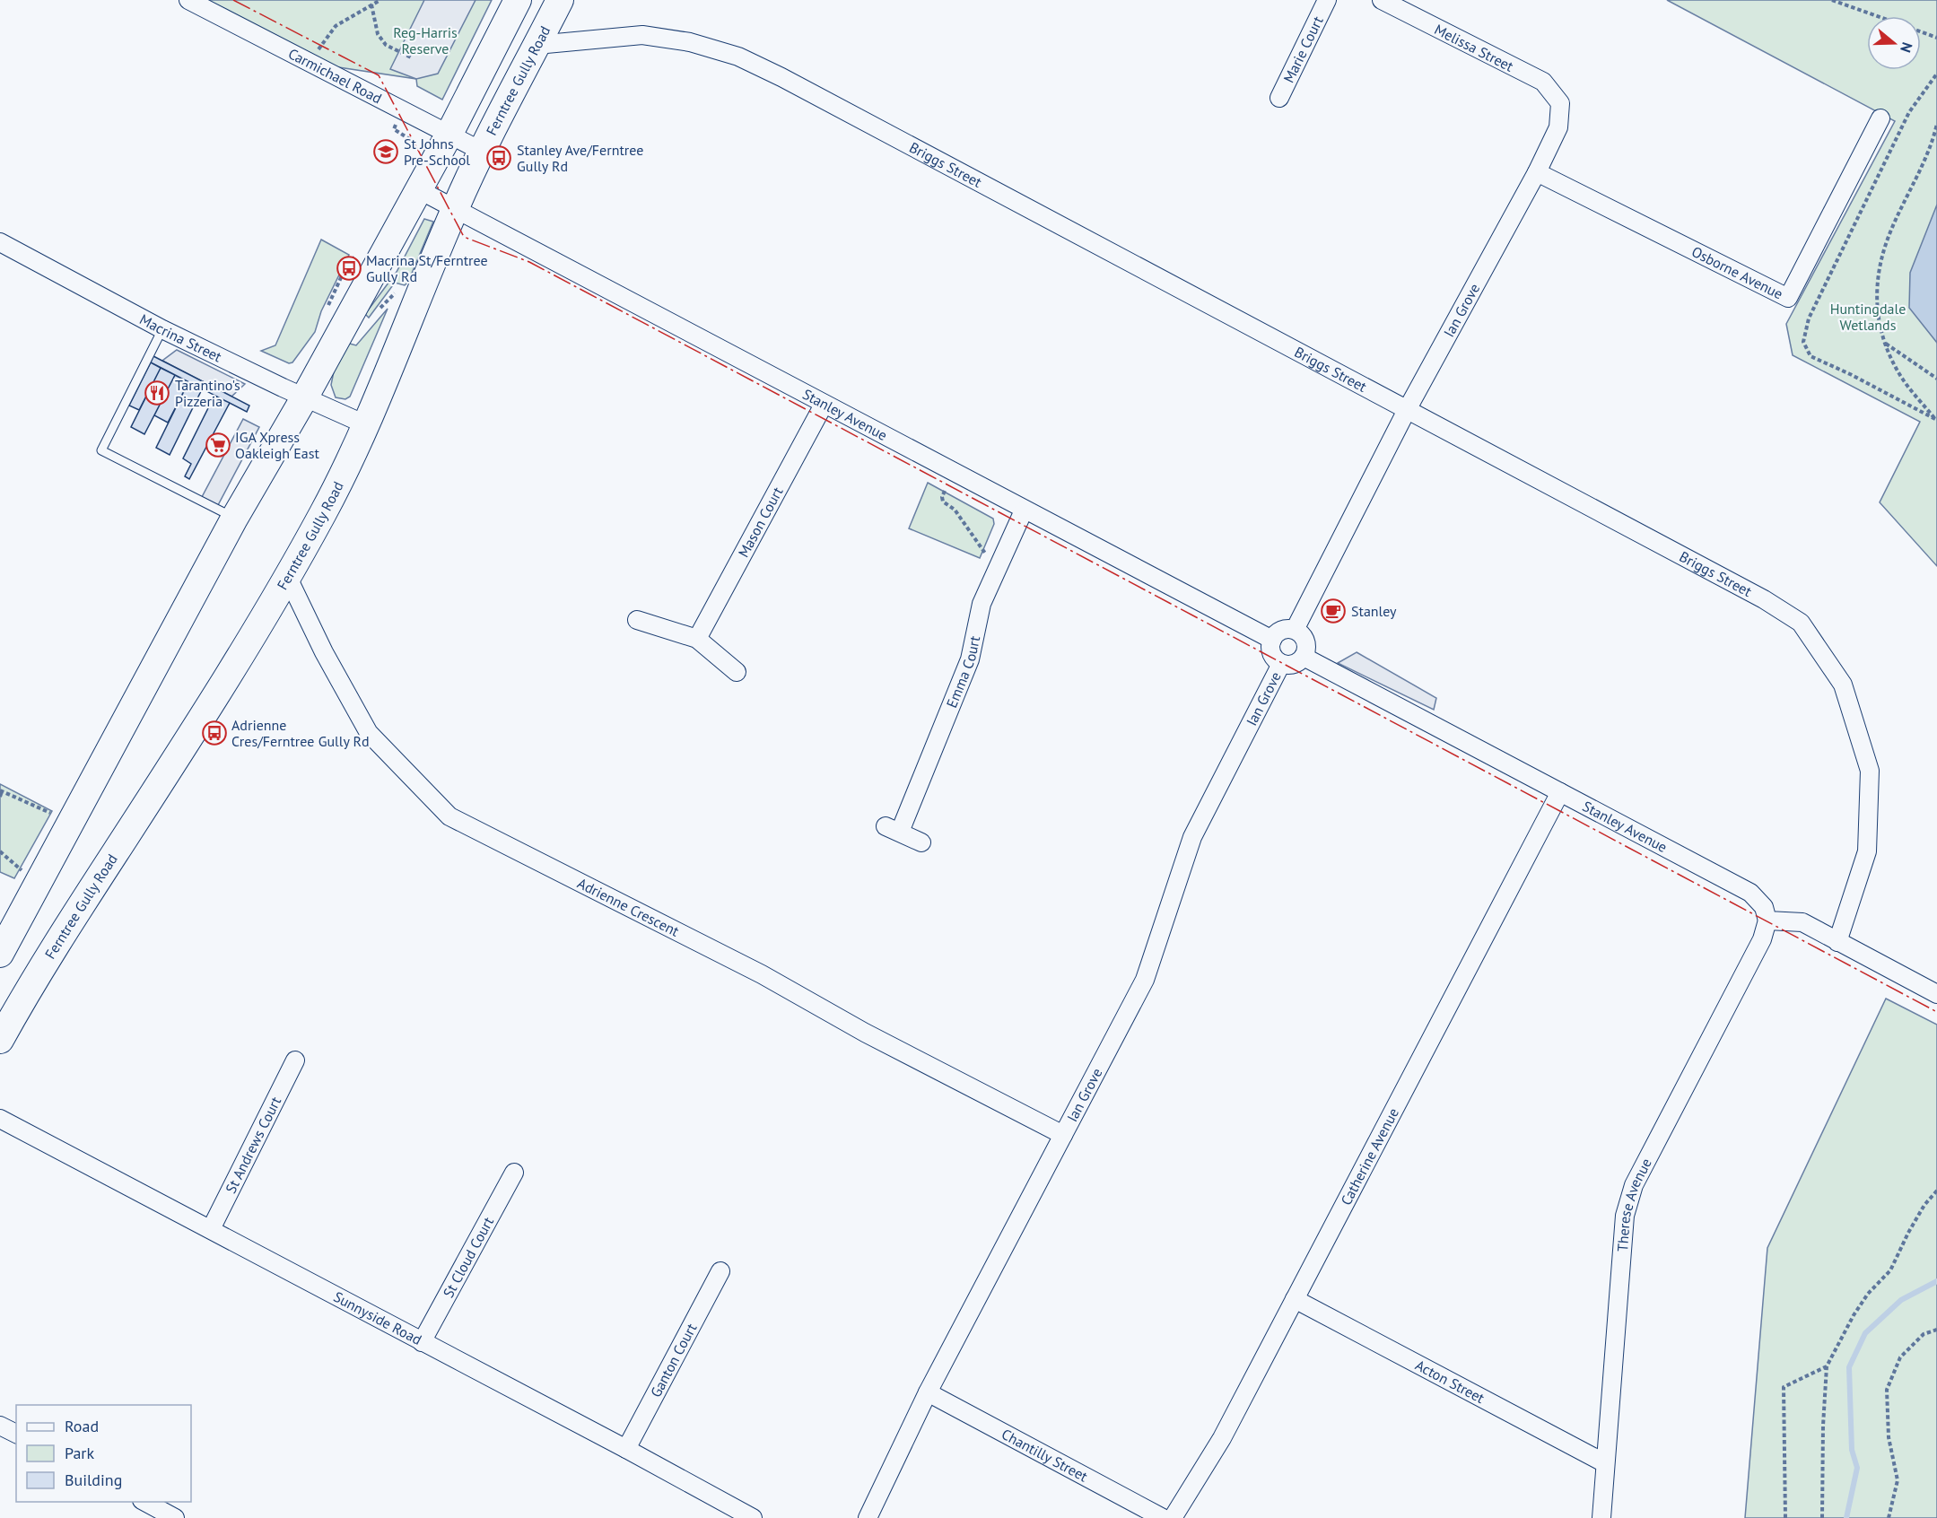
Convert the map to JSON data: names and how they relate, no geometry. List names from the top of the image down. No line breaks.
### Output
{"streets":{"main road":["Ferntree Gully Road"],"street":["Melissa Street","Marie Court","Carmichael Road","Briggs Street","Osborne Avenue","Ian Grove","Macrina Street","Stanley Avenue","Mason Court","Emma Court","Adrienne Crescent","St Andrews Court","Catherine Avenue","Therese Avenue","St Cloud Court","Sunnyside Road","Ganton Court","Acton Street","Chantilly Street"]},"crossings":[["Melissa Street","Ian Grove"],["Carmichael Road","Ferntree Gully Road"],["Ferntree Gully Road","Briggs Street"],["Ferntree Gully Road","Macrina Street"],["Ferntree Gully Road","Stanley Avenue"],["Ferntree Gully Road","Adrienne Crescent"],["Briggs Street","Ian Grove"],["Osborne Avenue","Ian Grove"],["Ian Grove","Stanley Avenue"],["Ian Grove","Adrienne Crescent"],["Ian Grove","Chantilly Street"],["Stanley Avenue","Mason Court"],["Stanley Avenue","Emma Court"],["Stanley Avenue","Catherine Avenue"],["Stanley Avenue","Therese Avenue"],["St Andrews Court","Sunnyside Road"],["Catherine Avenue","Acton Street"],["Therese Avenue","Acton Street"],["St Cloud Court","Sunnyside Road"],["Sunnyside Road","Ganton Court"]],"parks":["Reg-Harris Reserve","Huntingdale Wetlands"],"places":{"school or university":["St Johns Pre-School"],"bus stop":["Stanley Ave/Ferntree Gully Rd","Macrina St/Ferntree Gully Rd","Adrienne Cres/Ferntree Gully Rd"],"restaurant":["Tarantino's Pizzeria"],"supermarket":["IGA Xpress Oakleigh East"],"cafe":["Stanley"]},"legend":["Road","Park","Building"],"north":"right"}
